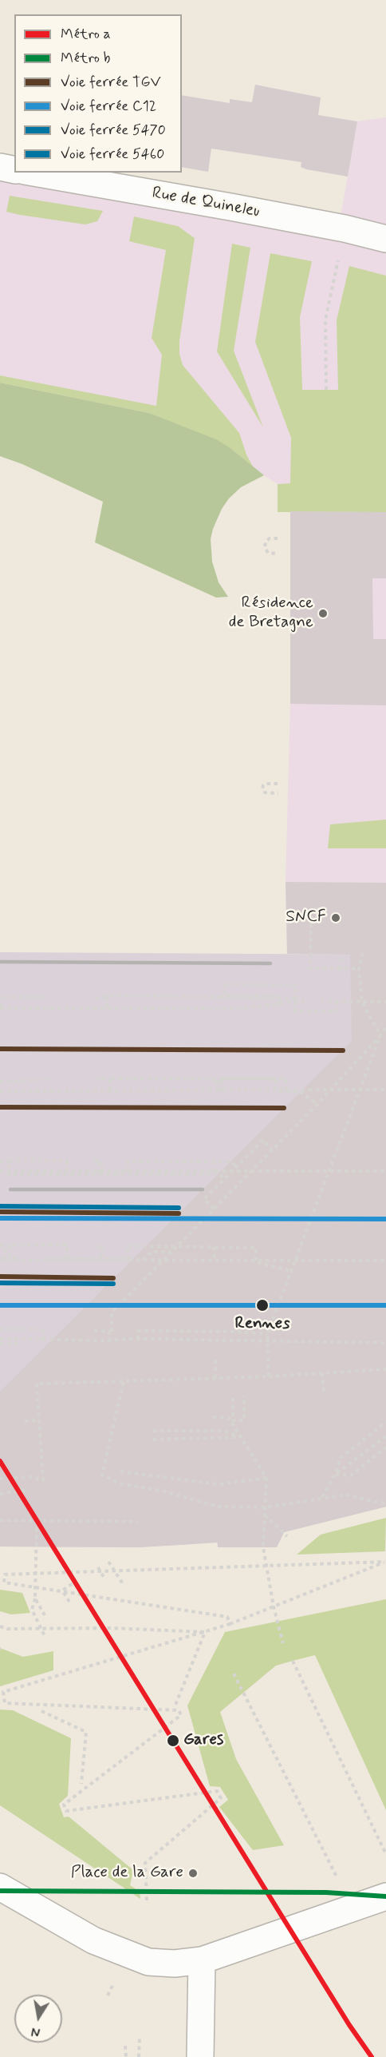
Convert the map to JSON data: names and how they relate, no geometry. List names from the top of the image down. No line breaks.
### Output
{"streets":{"street":["Rue de Quineleu"]},"places":["Résidence de Bretagne","SNCF","Rennes","Gares","Place de la Gare"],"lines":["rail line TGV","rail line 5470","rail line C12","rail line 5460","metro line a","metro line b"],"legend":["Métro a","Métro b","Voie ferrée TGV","Voie ferrée C12","Voie ferrée 5470","Voie ferrée 5460"],"north":"bottom"}
